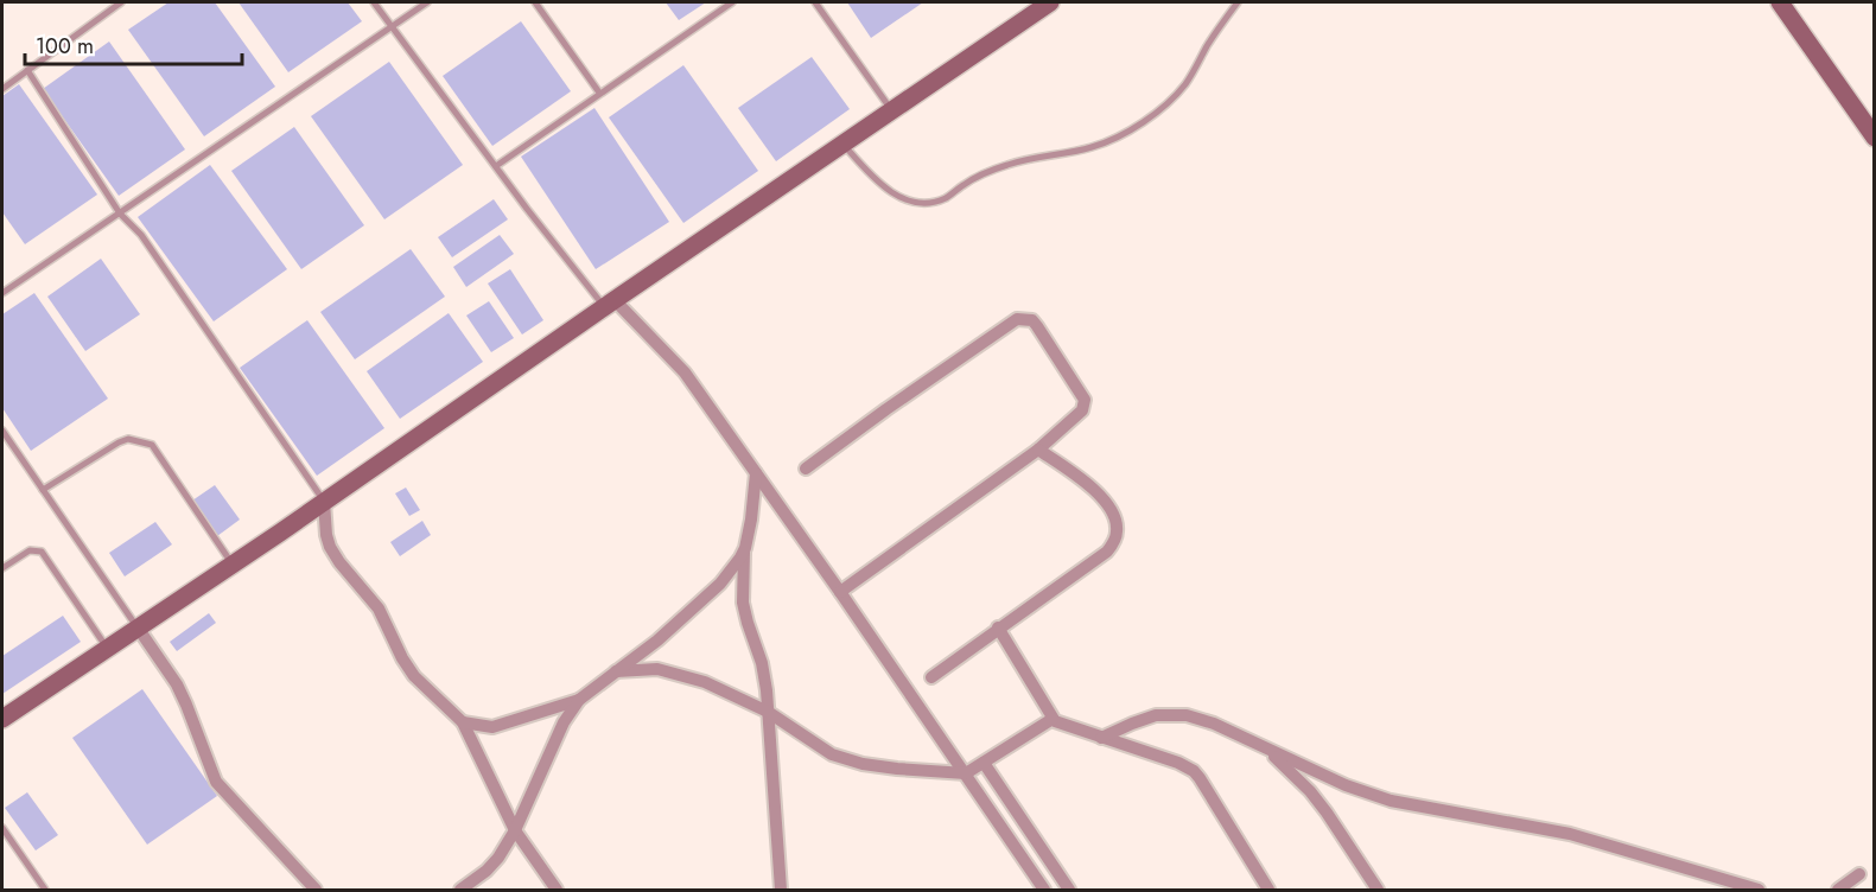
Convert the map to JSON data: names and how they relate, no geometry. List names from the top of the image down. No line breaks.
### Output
{"scale_bar":"100 m"}
